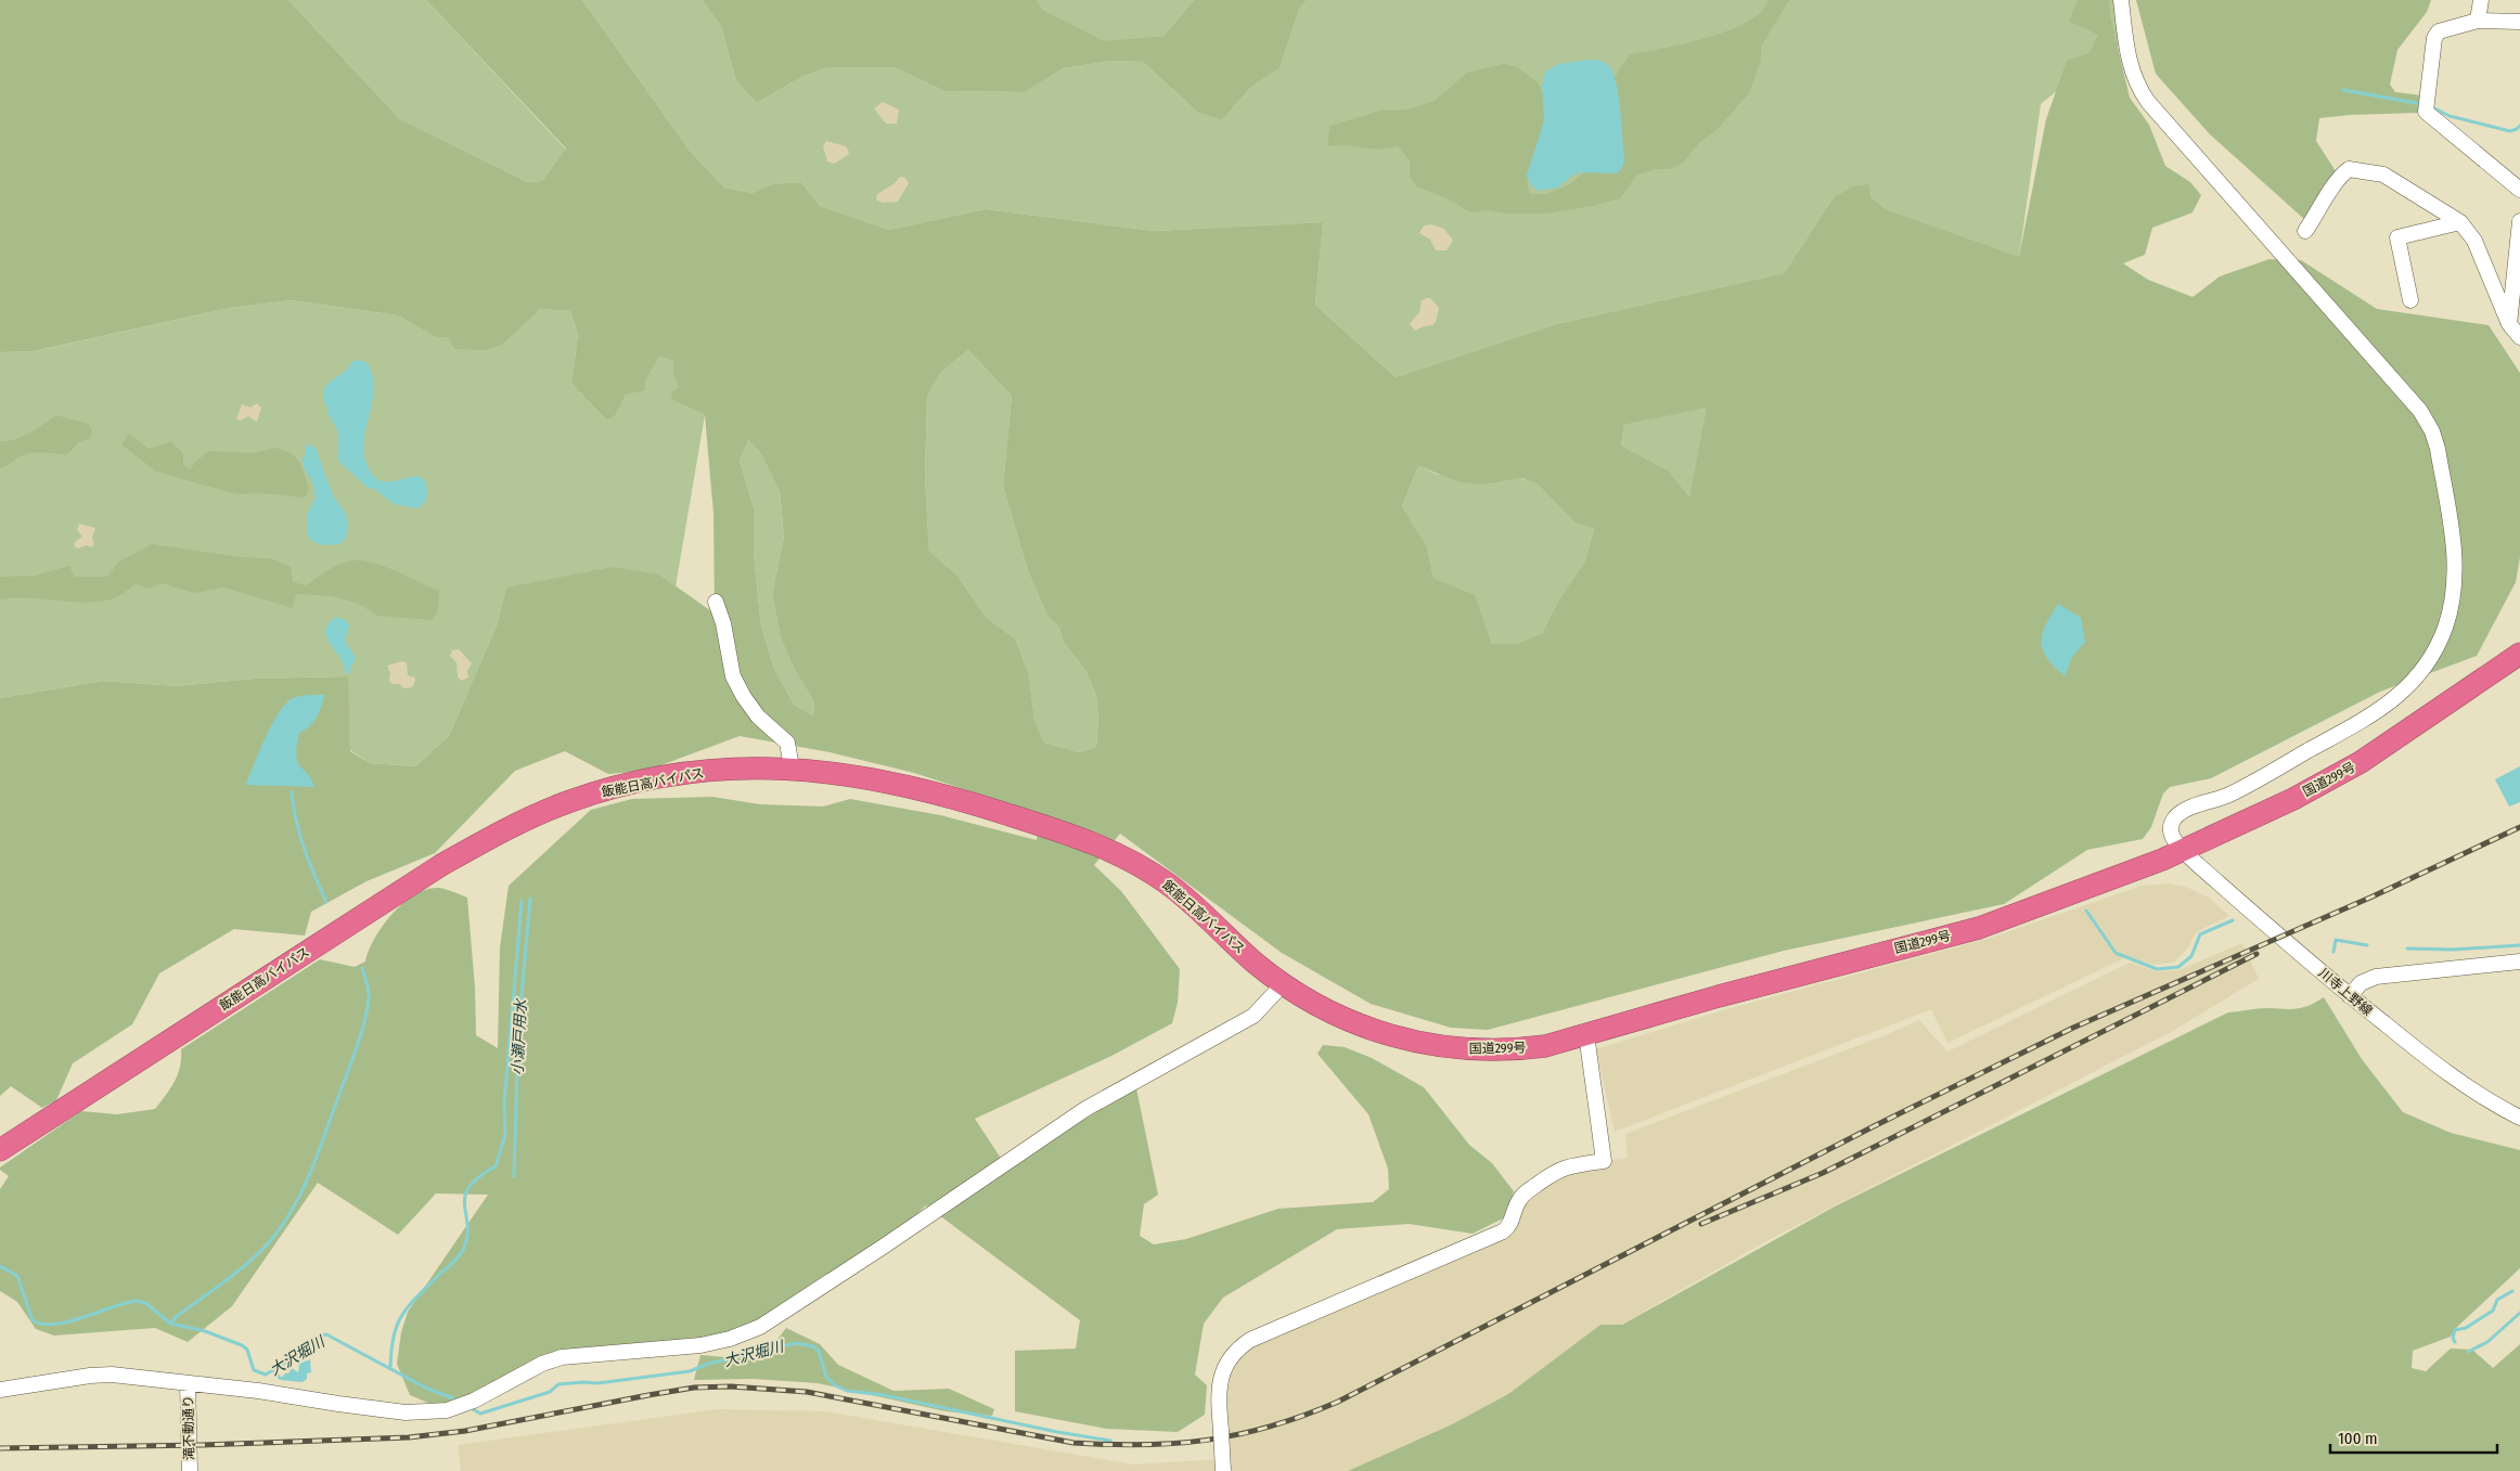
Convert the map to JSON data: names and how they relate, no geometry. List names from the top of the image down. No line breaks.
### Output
{"streets":{"highway":["国道299号","飯能日高バイパス"],"street":["川寺上野線","滝不動通り"]},"crossings":[["国道299号","飯能日高バイパス"],["国道299号","川寺上野線"]],"water":["小瀬戸用水","大沢堀川"],"scale_bar":"100 m"}
